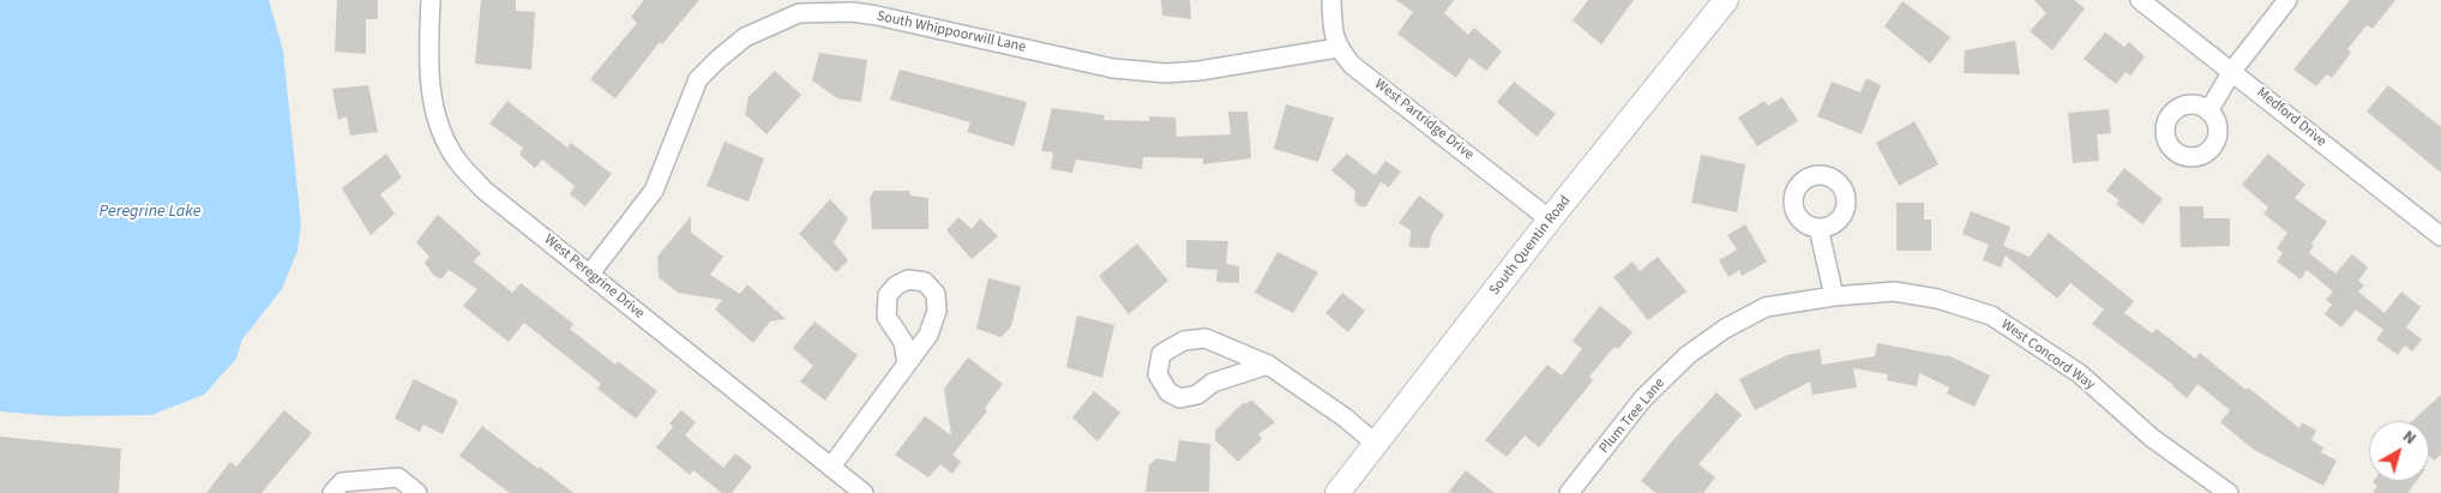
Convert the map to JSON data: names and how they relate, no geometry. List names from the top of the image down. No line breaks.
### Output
{"streets":{"main road":["South Quentin Road"],"street":["South Whippoorwill Lane","Medford Drive","West Partridge Drive","West Peregrine Drive","West Concord Way","Plum Tree Lane"]},"crossings":[["South Whippoorwill Lane","West Partridge Drive"],["South Whippoorwill Lane","West Peregrine Drive"],["West Partridge Drive","South Quentin Road"],["West Concord Way","Plum Tree Lane"]],"water":["Peregrine Lake"],"north":"top right"}
